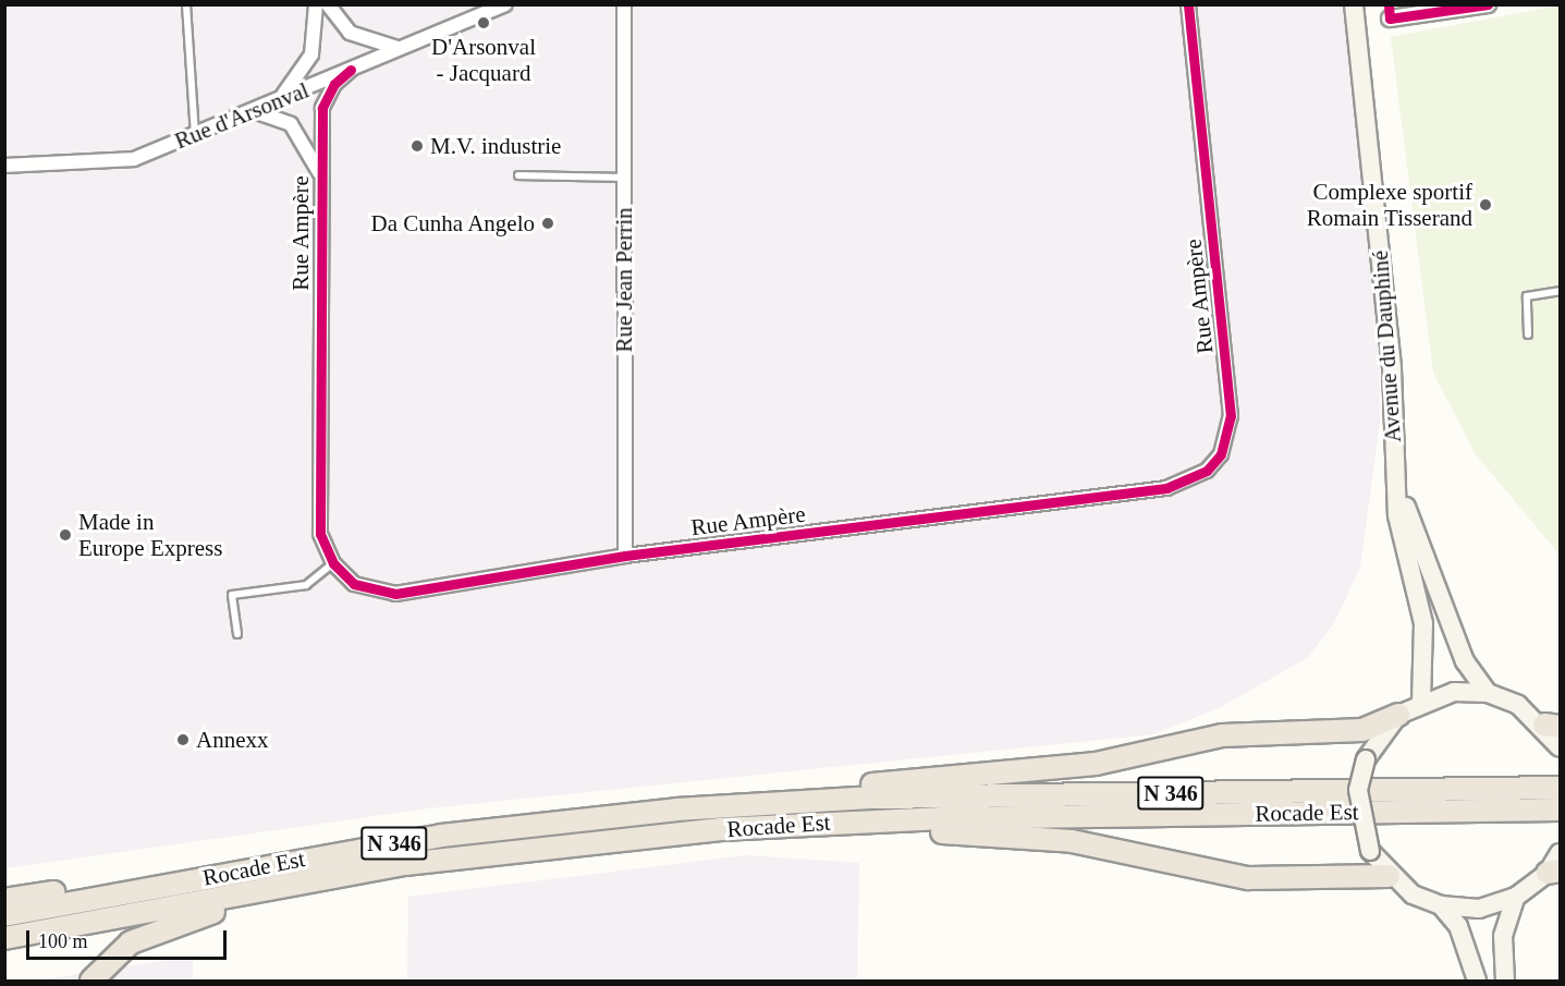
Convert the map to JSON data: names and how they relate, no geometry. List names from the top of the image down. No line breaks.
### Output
{"streets":{"highway":["N 346","Rocade Est"],"main road":["Avenue du Dauphiné"],"street":["Rue d'Arsonval","Rue Ampère","Rue Jean Perrin"]},"crossings":[["Rue d'Arsonval","Rue Ampère"],["Rue Ampère","Rue Jean Perrin"]],"places":["D'Arsonval - Jacquard","M.V. industrie","Complexe sportif Romain Tisserand","Da Cunha Angelo","Made in Europe Express","Annexx"],"scale_bar":"100 m"}
